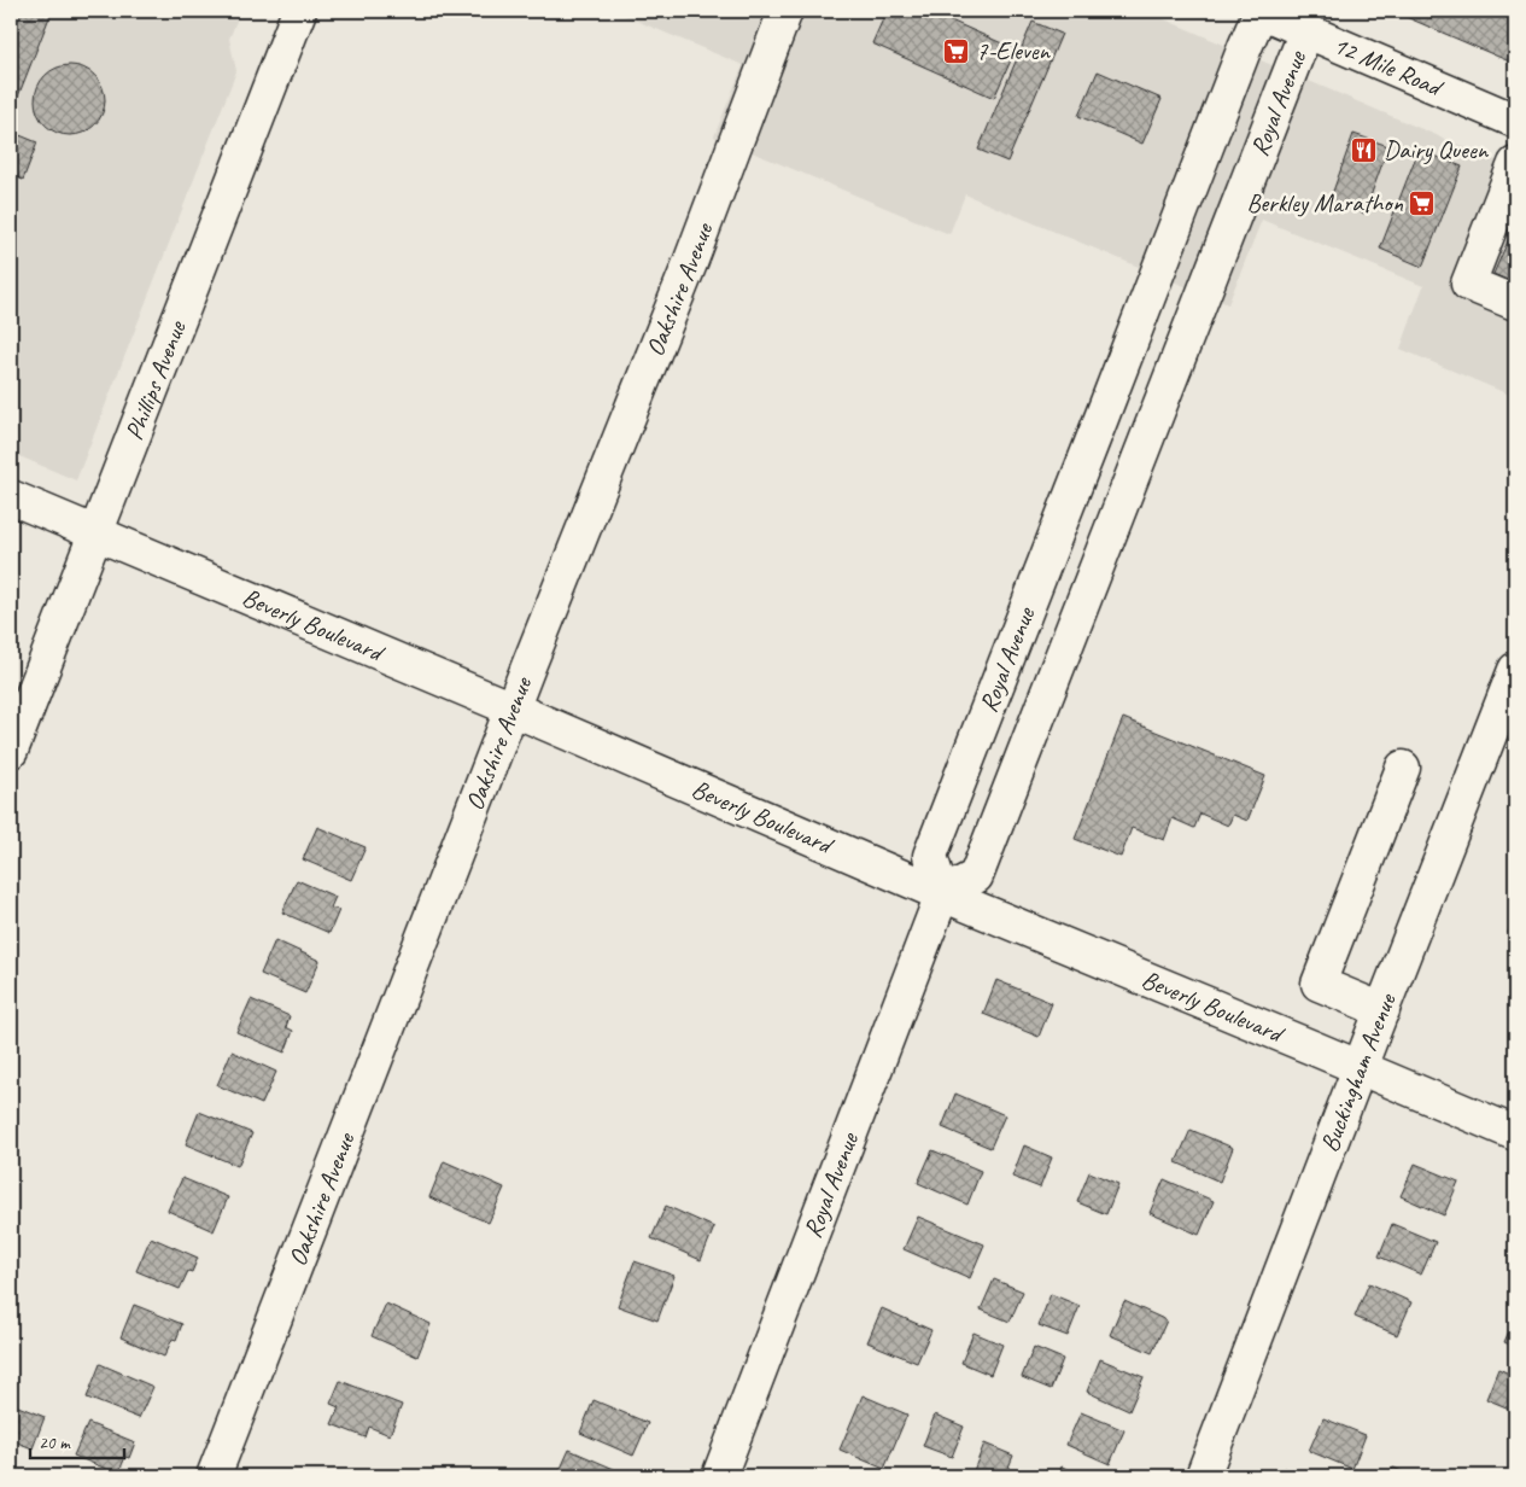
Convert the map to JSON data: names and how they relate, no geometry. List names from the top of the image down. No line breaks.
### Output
{"streets":{"street":["12 Mile Road","Royal Avenue","Oakshire Avenue","Phillips Avenue","Beverly Boulevard","Buckingham Avenue"]},"crossings":[["12 Mile Road","Royal Avenue"],["Royal Avenue","Beverly Boulevard"],["Oakshire Avenue","Beverly Boulevard"],["Phillips Avenue","Beverly Boulevard"],["Beverly Boulevard","Buckingham Avenue"]],"places":{"supermarket":["7-Eleven","Berkley Marathon"],"restaurant":["Dairy Queen"]},"scale_bar":"20 m"}
